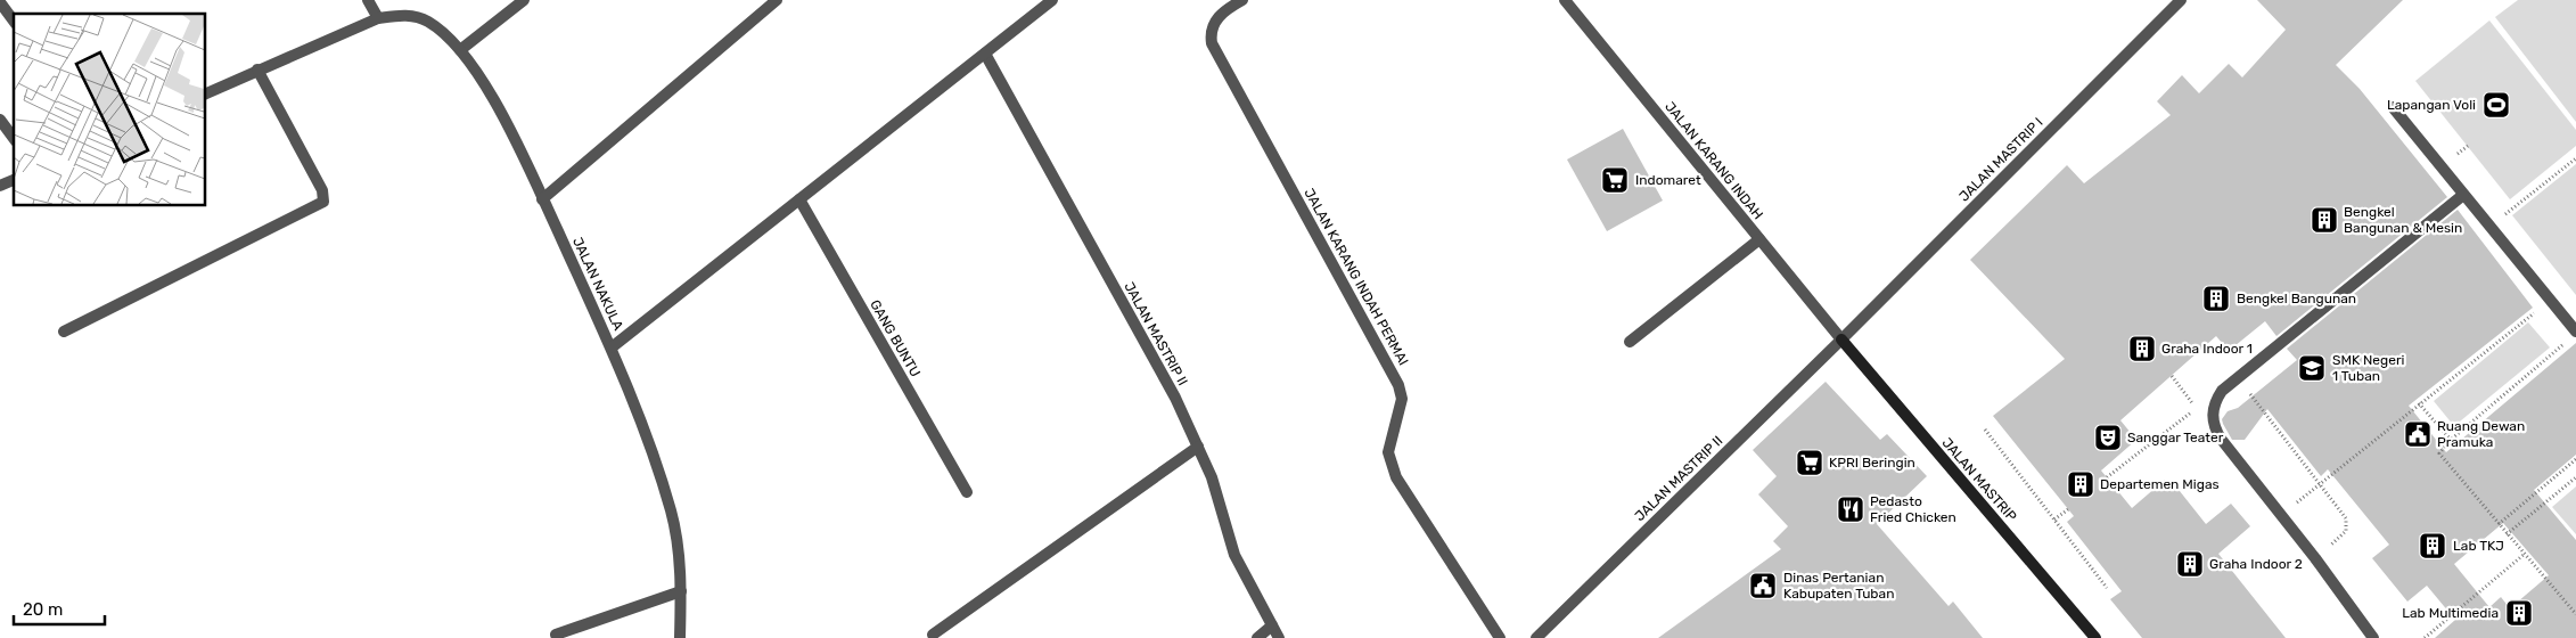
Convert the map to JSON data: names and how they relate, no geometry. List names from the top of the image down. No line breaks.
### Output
{"streets":{"street":["JALAN MASTRIP I","JALAN KARANG INDAH","JALAN KARANG INDAH PERMAI","JALAN NAKULA","JALAN MASTRIP II","GANG BUNTU","JALAN MASTRIP"]},"crossings":[["JALAN MASTRIP I","JALAN KARANG INDAH"],["JALAN MASTRIP I","JALAN MASTRIP II"],["JALAN MASTRIP I","JALAN MASTRIP"],["JALAN KARANG INDAH","JALAN MASTRIP II"],["JALAN KARANG INDAH","JALAN MASTRIP"],["JALAN MASTRIP II","JALAN MASTRIP"]],"places":{"sports":["Lapangan Voli"],"supermarket":["Indomaret","KPRI Beringin"],"building":["Bengkel Bangunan & Mesin","Bengkel Bangunan","Graha Indoor 1","Departemen Migas","Lab TKJ","Graha Indoor 2","Lab Multimedia"],"school or university":["SMK Negeri 1 Tuban"],"public building":["Ruang Dewan Pramuka","Dinas Pertanian Kabupaten Tuban"],"theatre":["Sanggar Teater"],"restaurant":["Pedasto Fried Chicken"]},"scale_bar":"20 m"}
